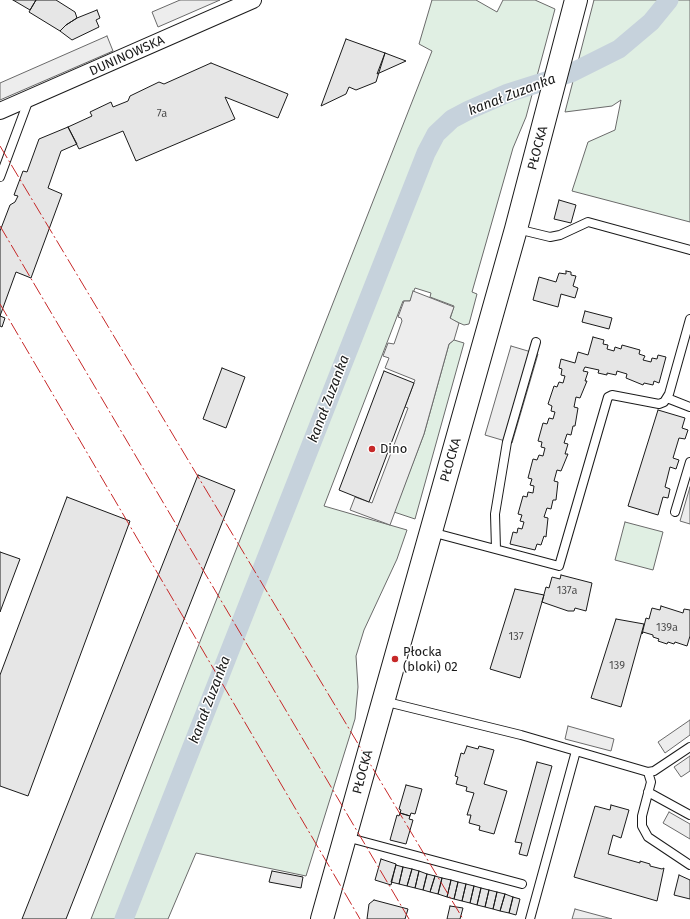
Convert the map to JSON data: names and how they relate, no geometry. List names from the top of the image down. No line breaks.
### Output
{"streets":{"street":["DUNINOWSKA","PŁOCKA"]},"water":["kanał Zuzanka"],"places":["Dino","Płocka (bloki) 02"],"house_numbers":["7a","137a","139a","137","139"]}
